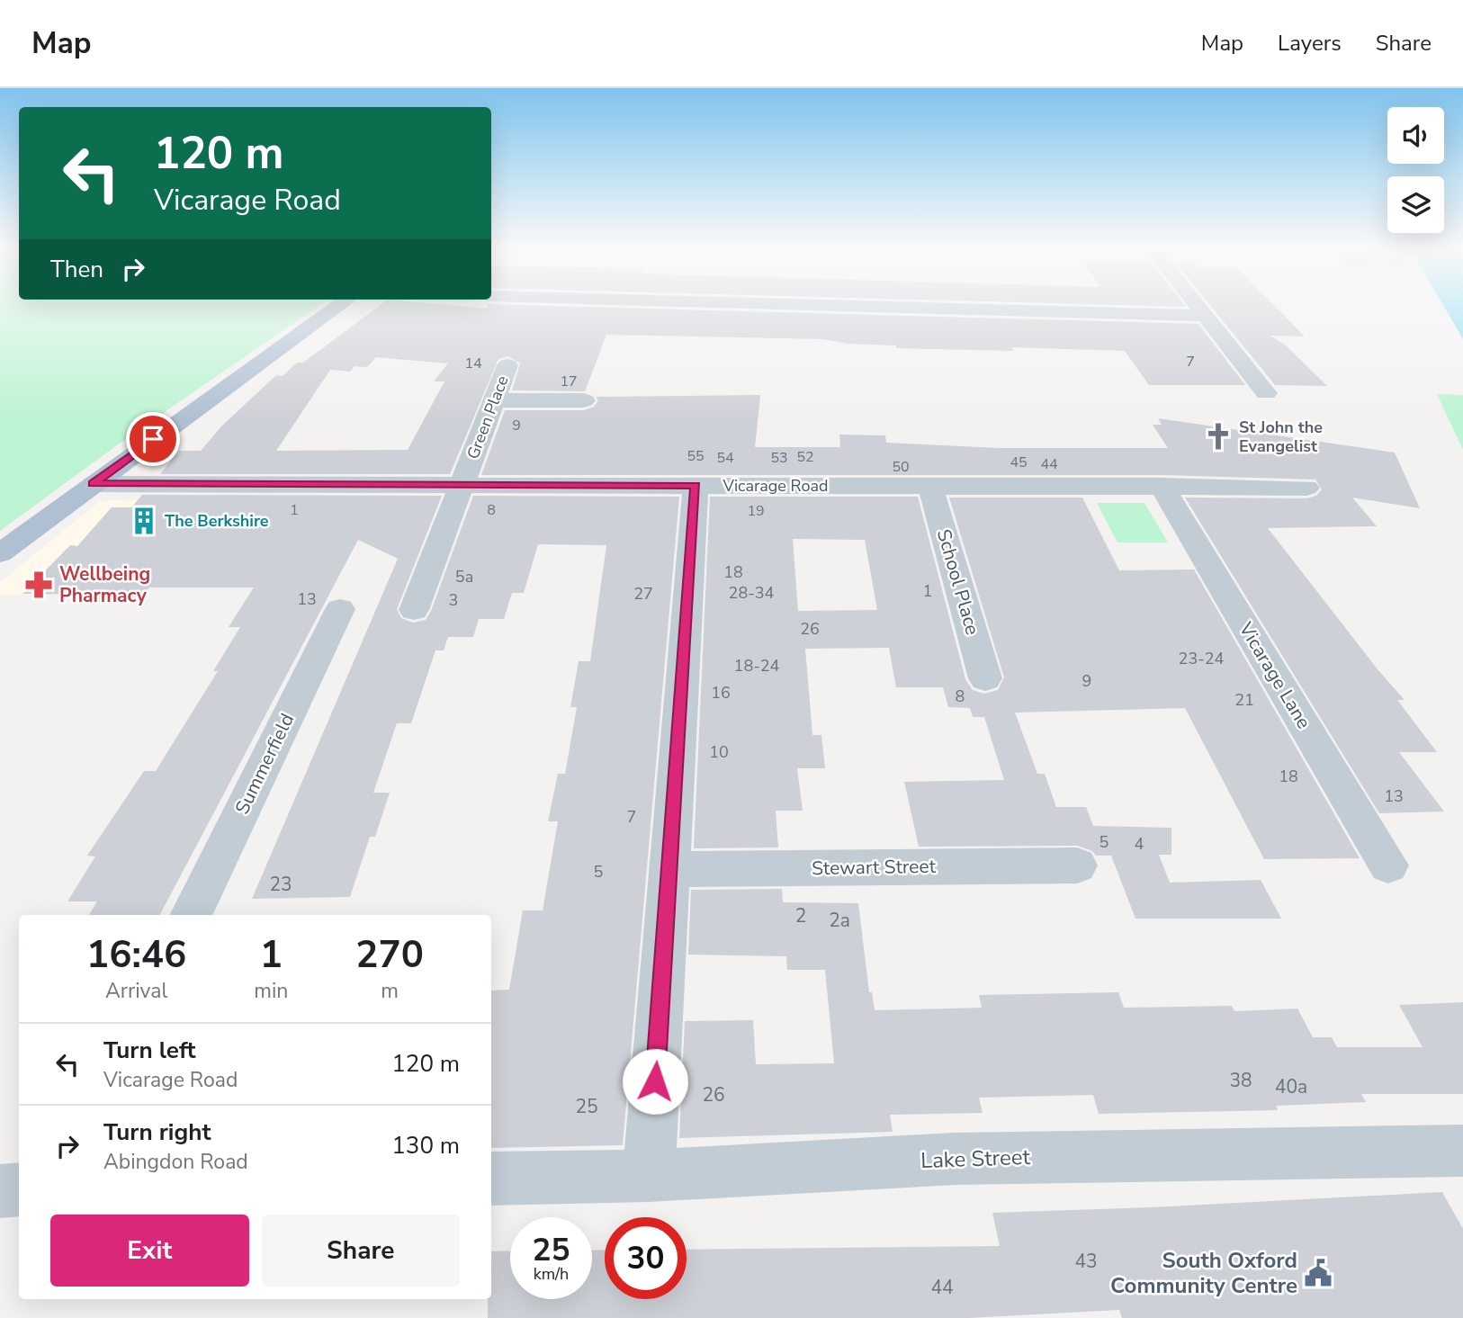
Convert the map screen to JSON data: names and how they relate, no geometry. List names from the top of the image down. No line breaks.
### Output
{"streets":{"street":["Green Place","Vicarage Road","School Place","Vicarage Lane","Summerfield","Stewart Street","Lake Street"]},"crossings":[["Green Place","Vicarage Road"],["Vicarage Road","School Place"],["Vicarage Road","Vicarage Lane"]],"places":{"church":["St John the Evangelist"],"building":["The Berkshire"],"pharmacy":["Wellbeing Pharmacy"],"public building":["South Oxford Community Centre"]},"house_numbers":["7","14","17","9","55","52","54","53","45","44","50","1","8","19","18","5a","1","28-34","27","13","3","26","23-24","18-24","9","16","8","21","10","18","13","7","5","4","5","23","2","2a","38","40a","26","25","43","44"],"page":{"header":"Map","nav":["Map","Layers","Share"],"turn":["120 m","Vicarage Road"],"then":"Then","eta":["16:46","Arrival","1","min","270","m"],"list":[{"name":"Turn left","note":"Vicarage Road","value":"120 m"},{"name":"Turn right","note":"Abingdon Road","value":"130 m"}],"buttons":["Exit","Share"],"speed":"25 km/h","limit":"30"}}
